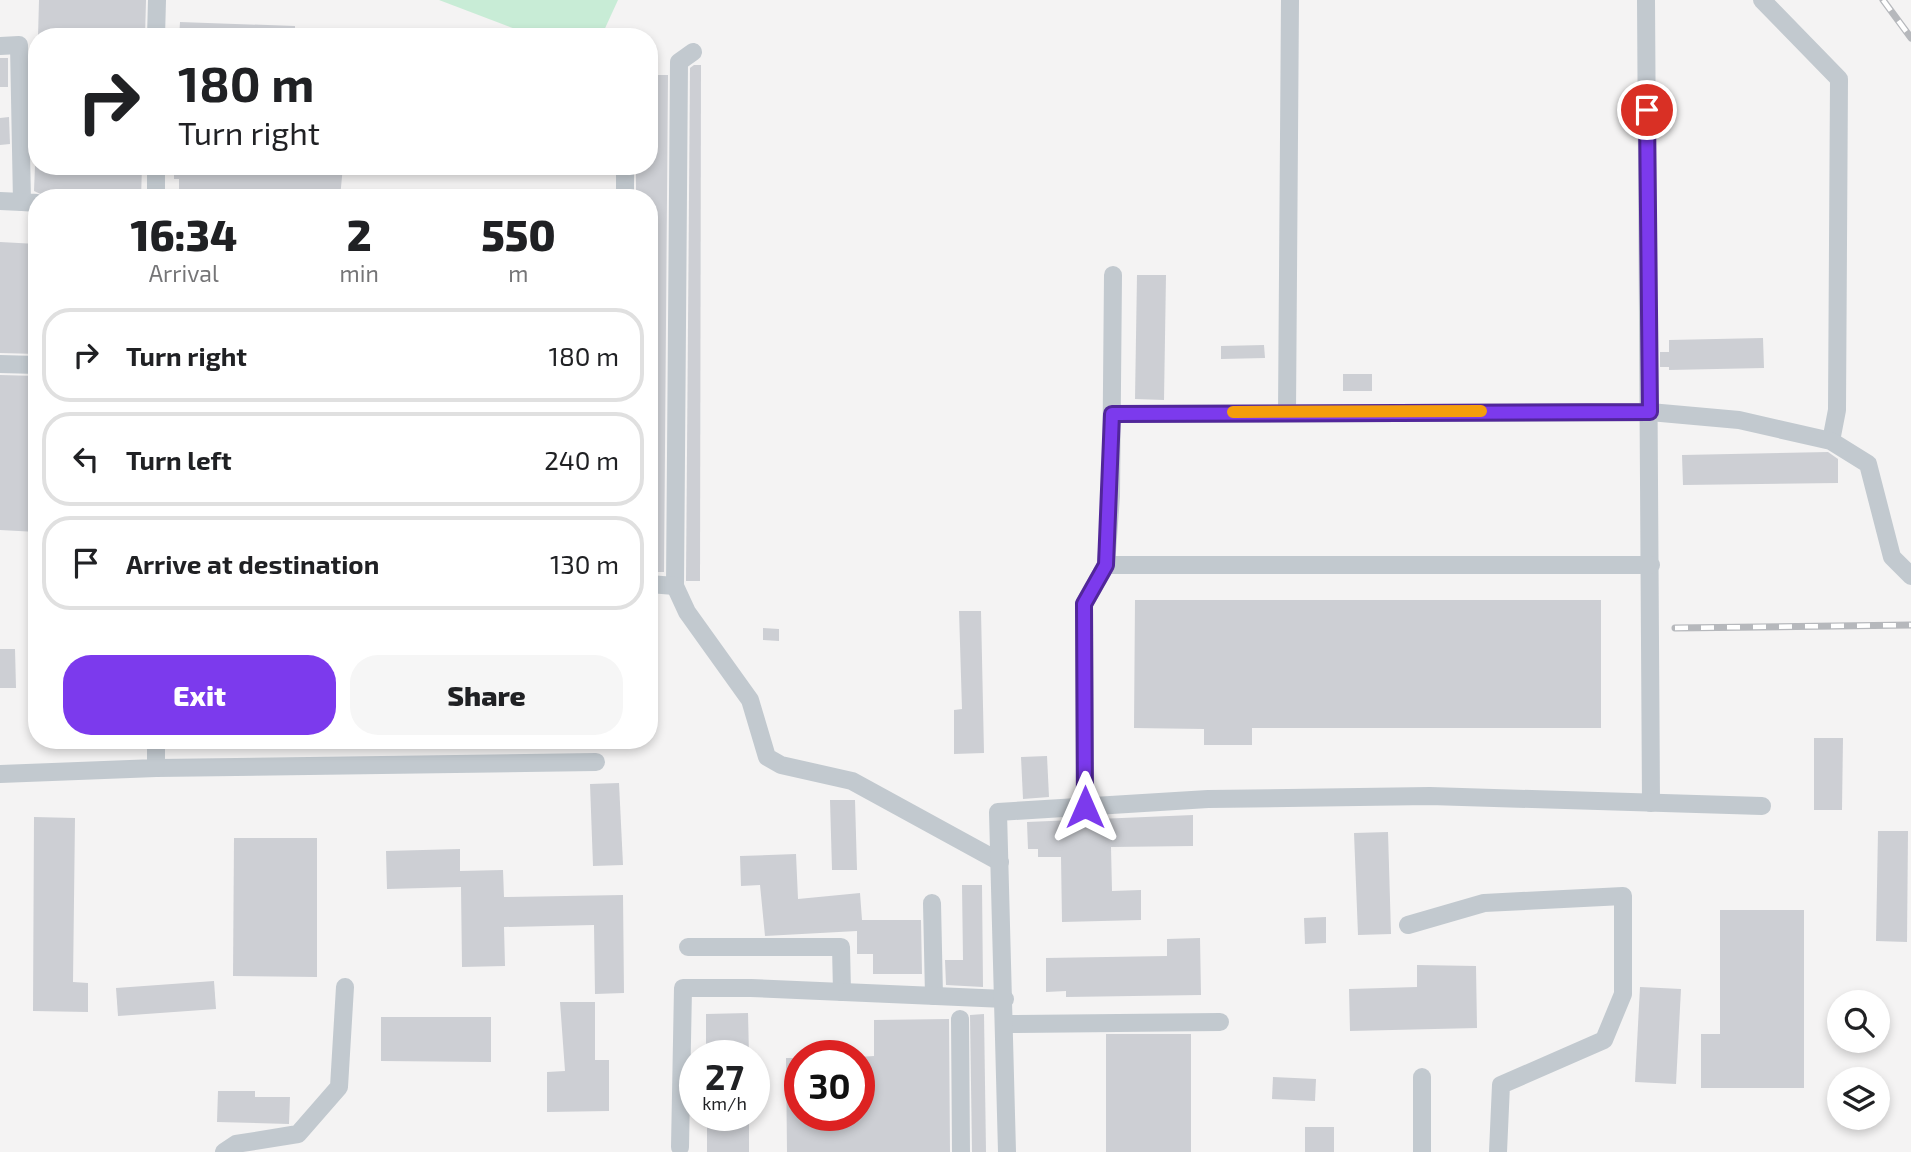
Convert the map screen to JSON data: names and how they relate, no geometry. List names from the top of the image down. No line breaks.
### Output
{"page":{"turn":["180 m","Turn right"],"eta":["16:34","Arrival","2","min","550","m"],"list":[{"name":"Turn right","value":"180 m"},{"name":"Turn left","value":"240 m"},{"name":"Arrive at destination","value":"130 m"}],"buttons":["Exit","Share"],"speed":"27 km/h","limit":"30"}}
